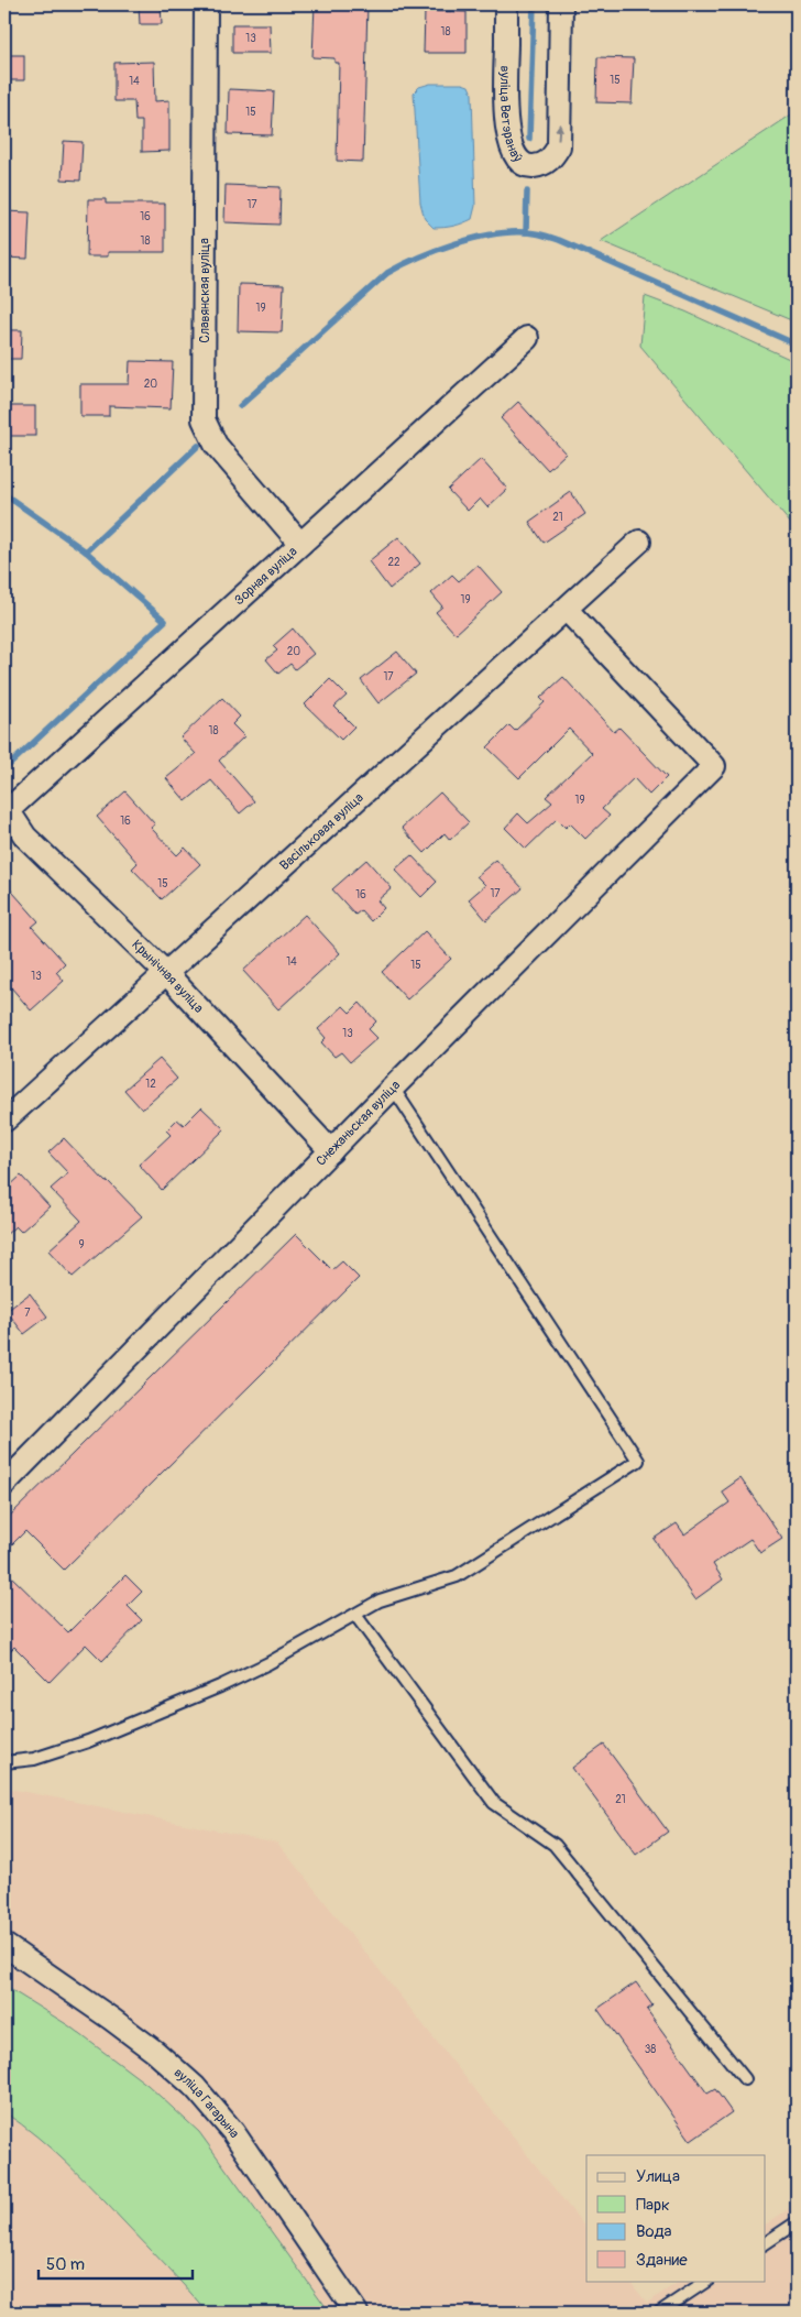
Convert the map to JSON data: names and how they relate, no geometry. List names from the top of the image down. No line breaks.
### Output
{"streets":{"street":["вуліца Ветэранаў","Славянская вуліца","Зорная вуліца","Васільковая вуліца","Крынічная вуліца","Снежаньская вуліца","вуліца Гагарына"]},"crossings":[["Славянская вуліца","Зорная вуліца"],["Зорная вуліца","Крынічная вуліца"],["Васільковая вуліца","Крынічная вуліца"],["Васільковая вуліца","Снежаньская вуліца"],["Крынічная вуліца","Снежаньская вуліца"]],"house_numbers":["18","13","15","14","15","17","16","18","19","20","21","22","19","20","17","18","19","16","15","17","16","14","15","13","13","12","9","7","21","38"],"legend":["Улица","Парк","Вода","Здание"],"scale_bar":"50 m"}
